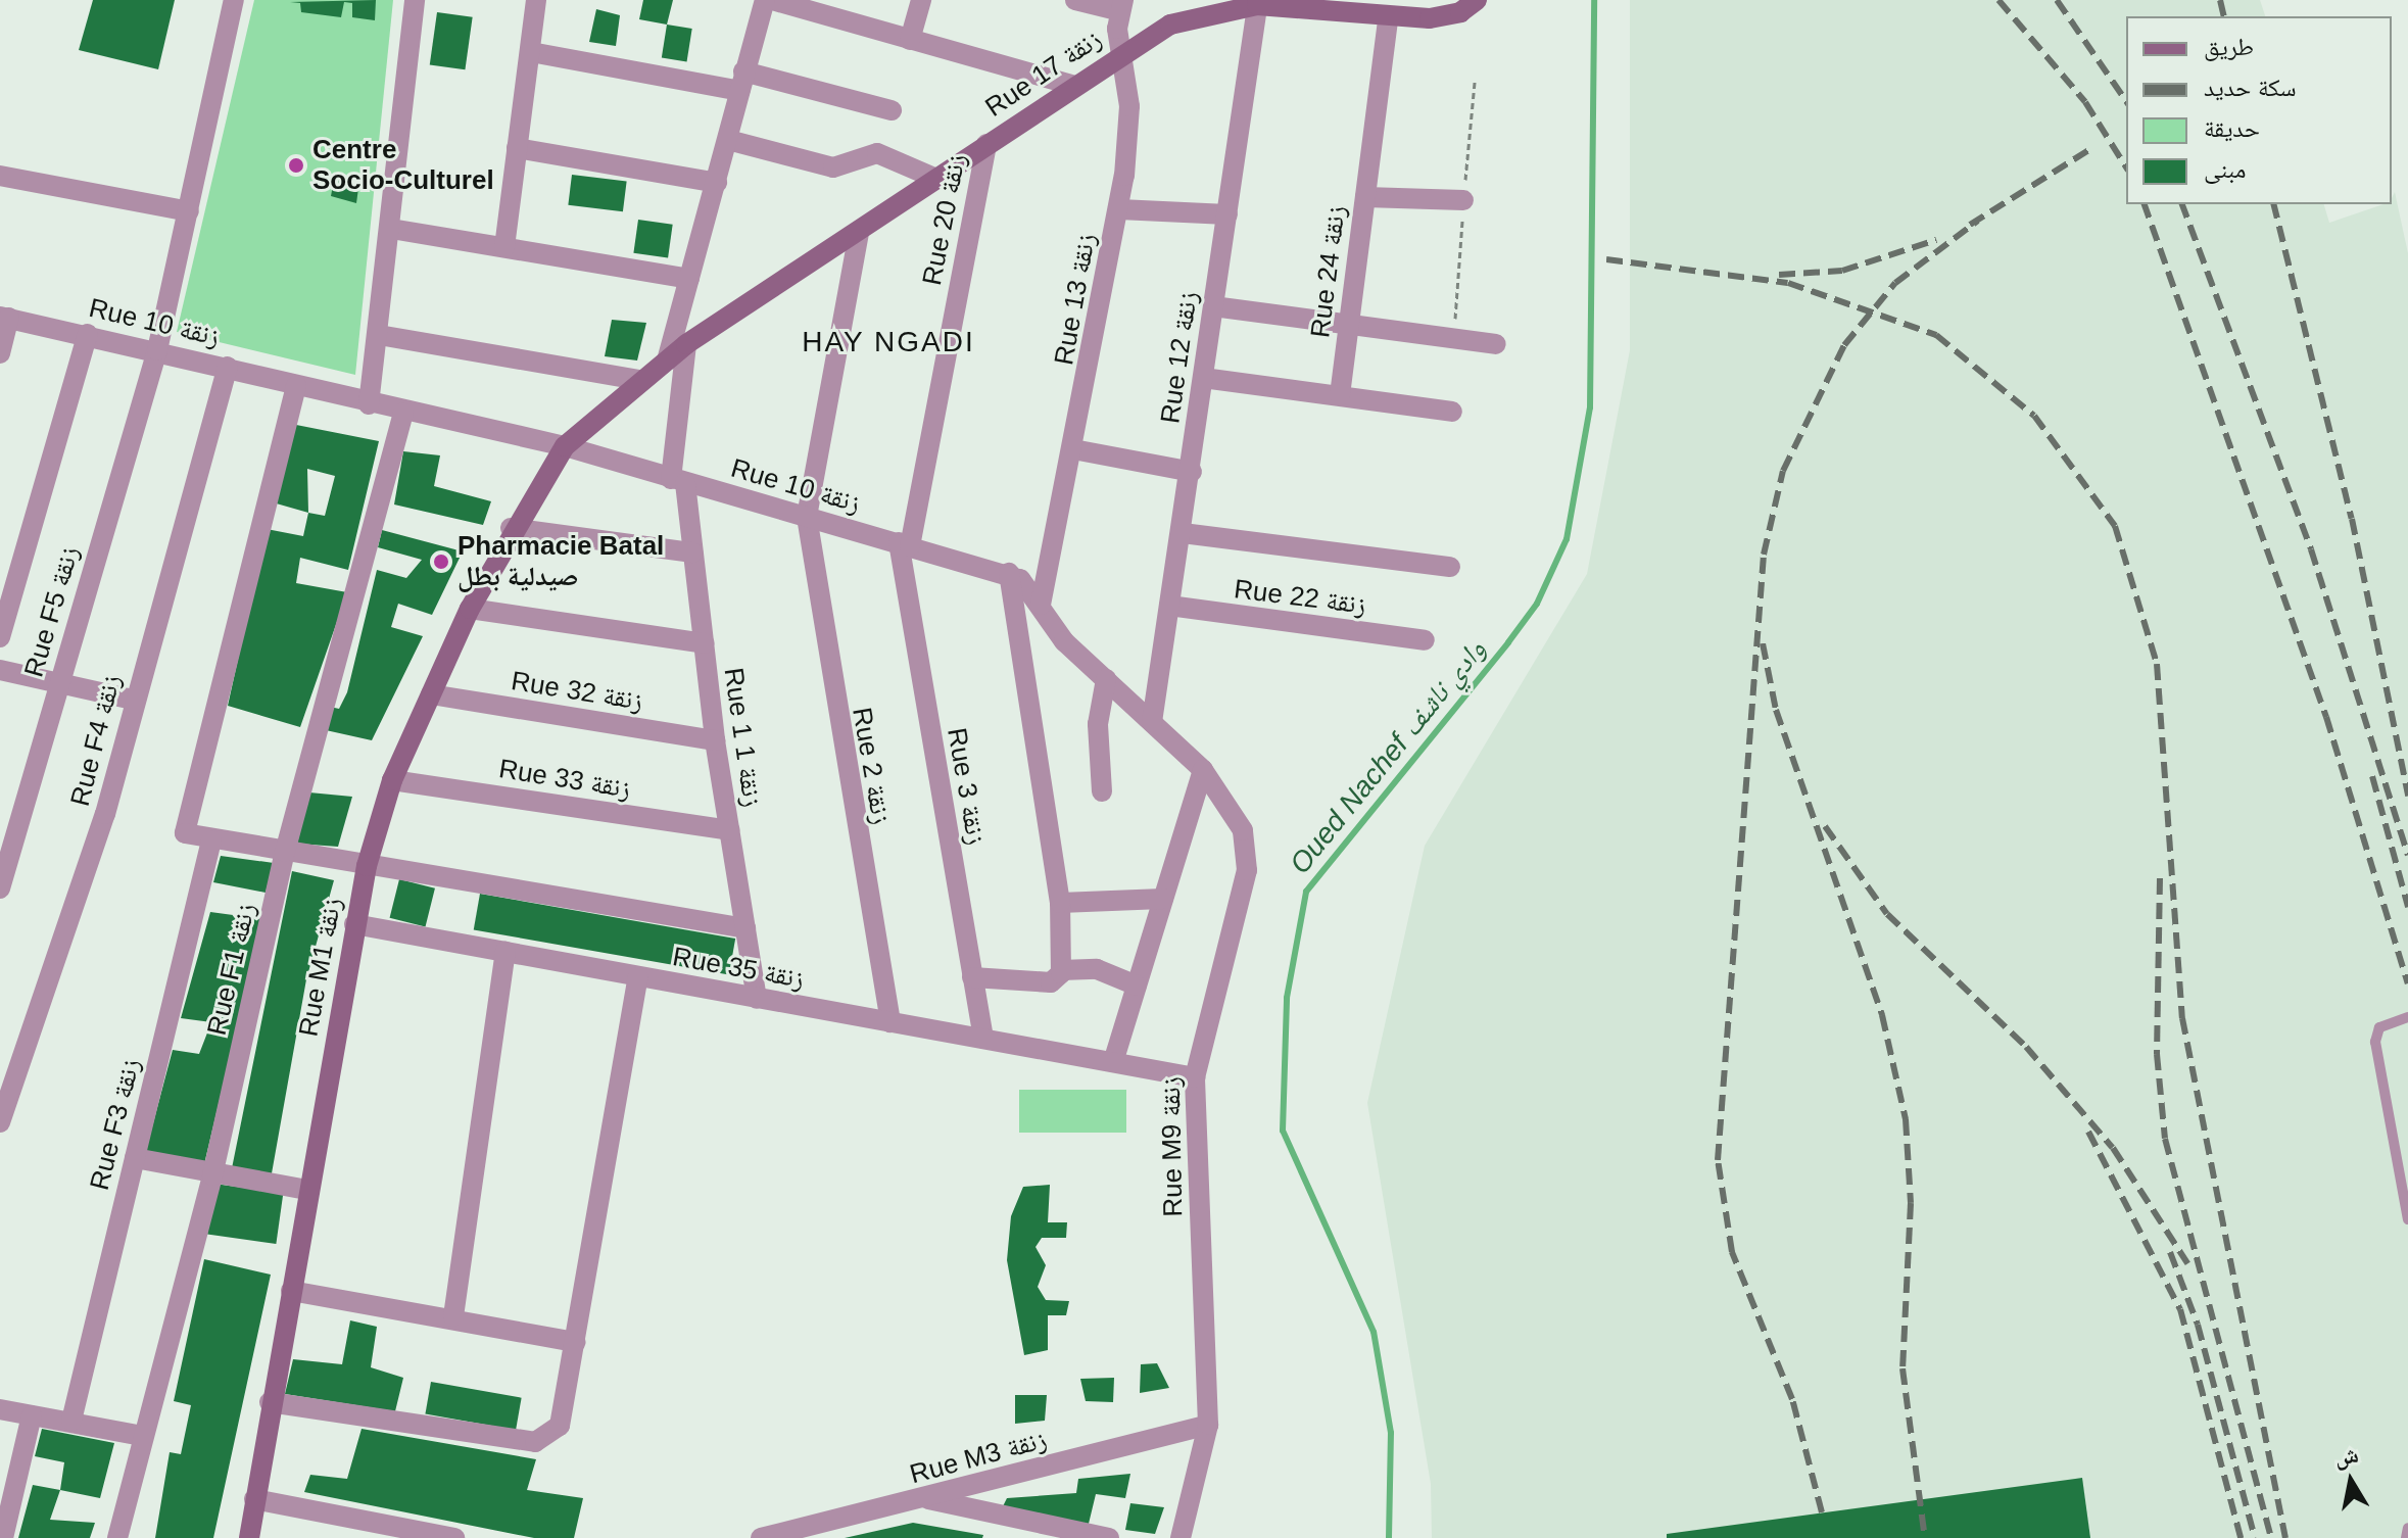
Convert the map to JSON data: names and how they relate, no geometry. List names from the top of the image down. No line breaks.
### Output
{"streets":{"street":["Rue 17 زنقة","Rue 20 زنقة","Rue 24 زنقة","Rue 13 زنقة","Rue 10 زنقة","Rue 12 زنقة","Rue 22 زنقة","Rue F5 زنقة","Rue 32 زنقة","Rue 1 زنقة 1","Rue F4 زنقة","Rue 2 زنقة","Rue 33 زنقة","Rue 3 زنقة","Rue M1 زنقة","Rue 35 زنقة","Rue F1 زنقة","Rue F3 زنقة","Rue M9 زنقة","Rue M3 زنقة"]},"crossings":[["Rue 17 زنقة","Rue 20 زنقة"],["Rue 17 زنقة","Rue 24 زنقة"],["Rue 17 زنقة","Rue 13 زنقة"],["Rue 17 زنقة","Rue 10 زنقة"],["Rue 17 زنقة","Rue 12 زنقة"],["Rue 17 زنقة","Rue 2 زنقة"],["Rue 17 زنقة","Rue M1 زنقة"],["Rue 20 زنقة","Rue 10 زنقة"],["Rue 20 زنقة","Rue 3 زنقة"],["Rue 13 زنقة","Rue 10 زنقة"],["Rue 10 زنقة","Rue 12 زنقة"],["Rue 10 زنقة","Rue F5 زنقة"],["Rue 10 زنقة","Rue 1 زنقة 1"],["Rue 10 زنقة","Rue F4 زنقة"],["Rue 10 زنقة","Rue 2 زنقة"],["Rue 10 زنقة","Rue 3 زنقة"],["Rue 10 زنقة","Rue M1 زنقة"],["Rue 10 زنقة","Rue 35 زنقة"],["Rue 10 زنقة","Rue F1 زنقة"],["Rue 10 زنقة","Rue M9 زنقة"],["Rue 12 زنقة","Rue 22 زنقة"],["Rue 32 زنقة","Rue 1 زنقة 1"],["Rue 32 زنقة","Rue M1 زنقة"],["Rue 1 زنقة 1","Rue 33 زنقة"],["Rue 1 زنقة 1","Rue 35 زنقة"],["Rue 2 زنقة","Rue 35 زنقة"],["Rue 33 زنقة","Rue M1 زنقة"],["Rue 3 زنقة","Rue 35 زنقة"],["Rue M1 زنقة","Rue 35 زنقة"],["Rue 35 زنقة","Rue F1 زنقة"],["Rue 35 زنقة","Rue F3 زنقة"],["Rue 35 زنقة","Rue M9 زنقة"],["Rue M9 زنقة","Rue M3 زنقة"]],"districts":["HAY NGADI"],"water":["Oued Nachef وادي ناشف"],"places":["Centre Socio-Culturel","Pharmacie Batal صيدلية بطل"],"legend":["طريق","سكة حديد","حديقة","مبنى"],"north":"top"}
